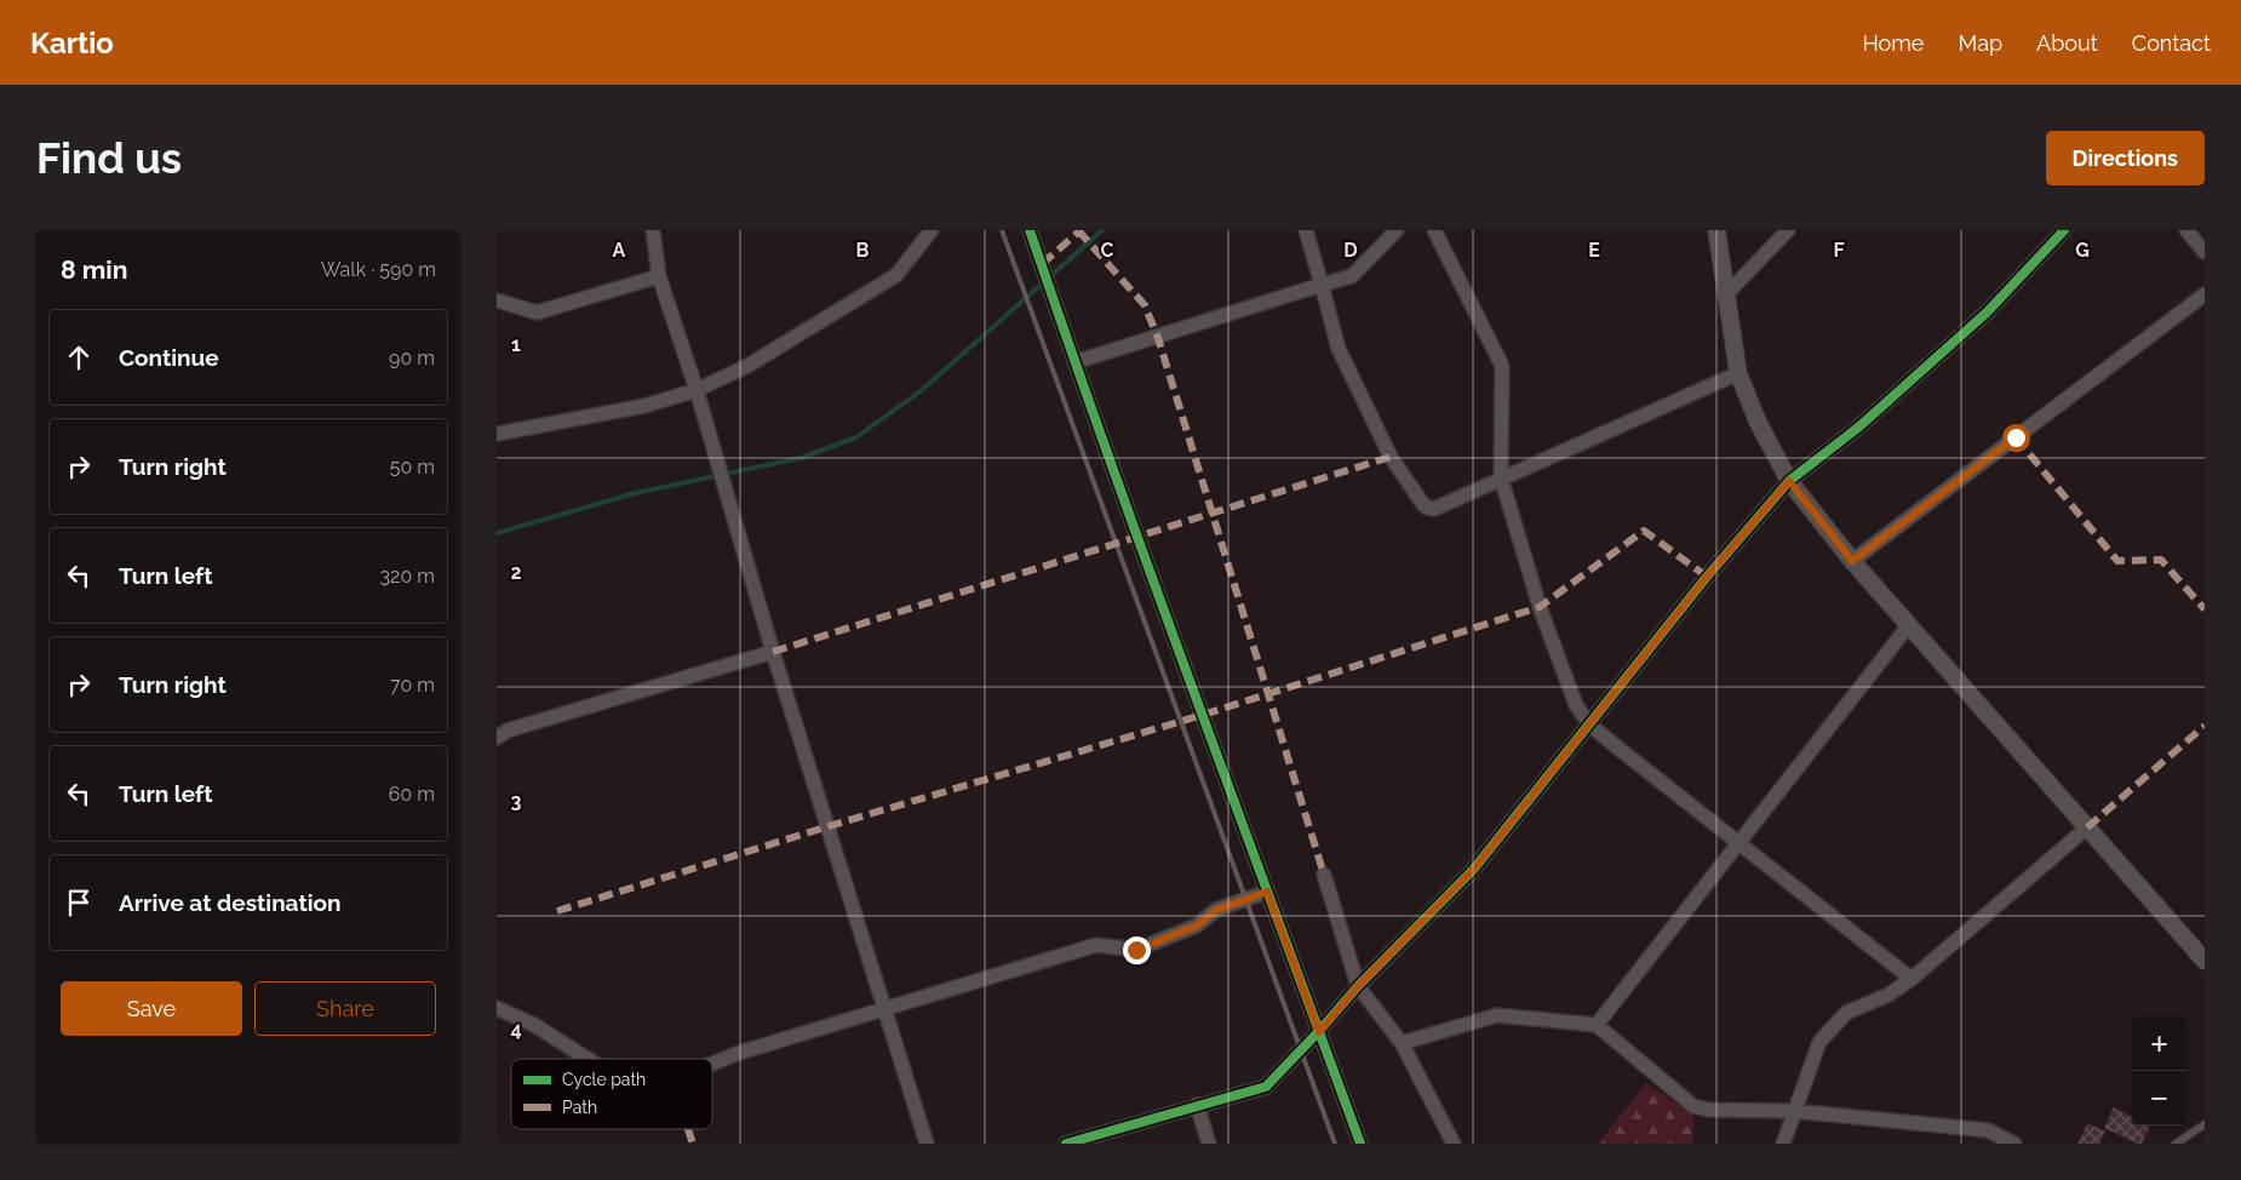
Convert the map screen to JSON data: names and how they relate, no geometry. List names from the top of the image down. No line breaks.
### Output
{"legend":["Cycle path","Path"],"page":{"header":"Kartio","nav":["Home","Map","About","Contact"],"buttons":["Directions",["Save","Share"]],"title":"Find us","heading":["8 min","Walk · 590 m"],"list":[["Continue","90 m"],["Turn right","50 m"],["Turn left","320 m"],["Turn right","70 m"],["Turn left","60 m"],"Arrive at destination"],"map_buttons":["+","−"]},"grid":{"columns":["A","B","C","D","E","F","G"],"rows":["1","2","3","4"]}}
